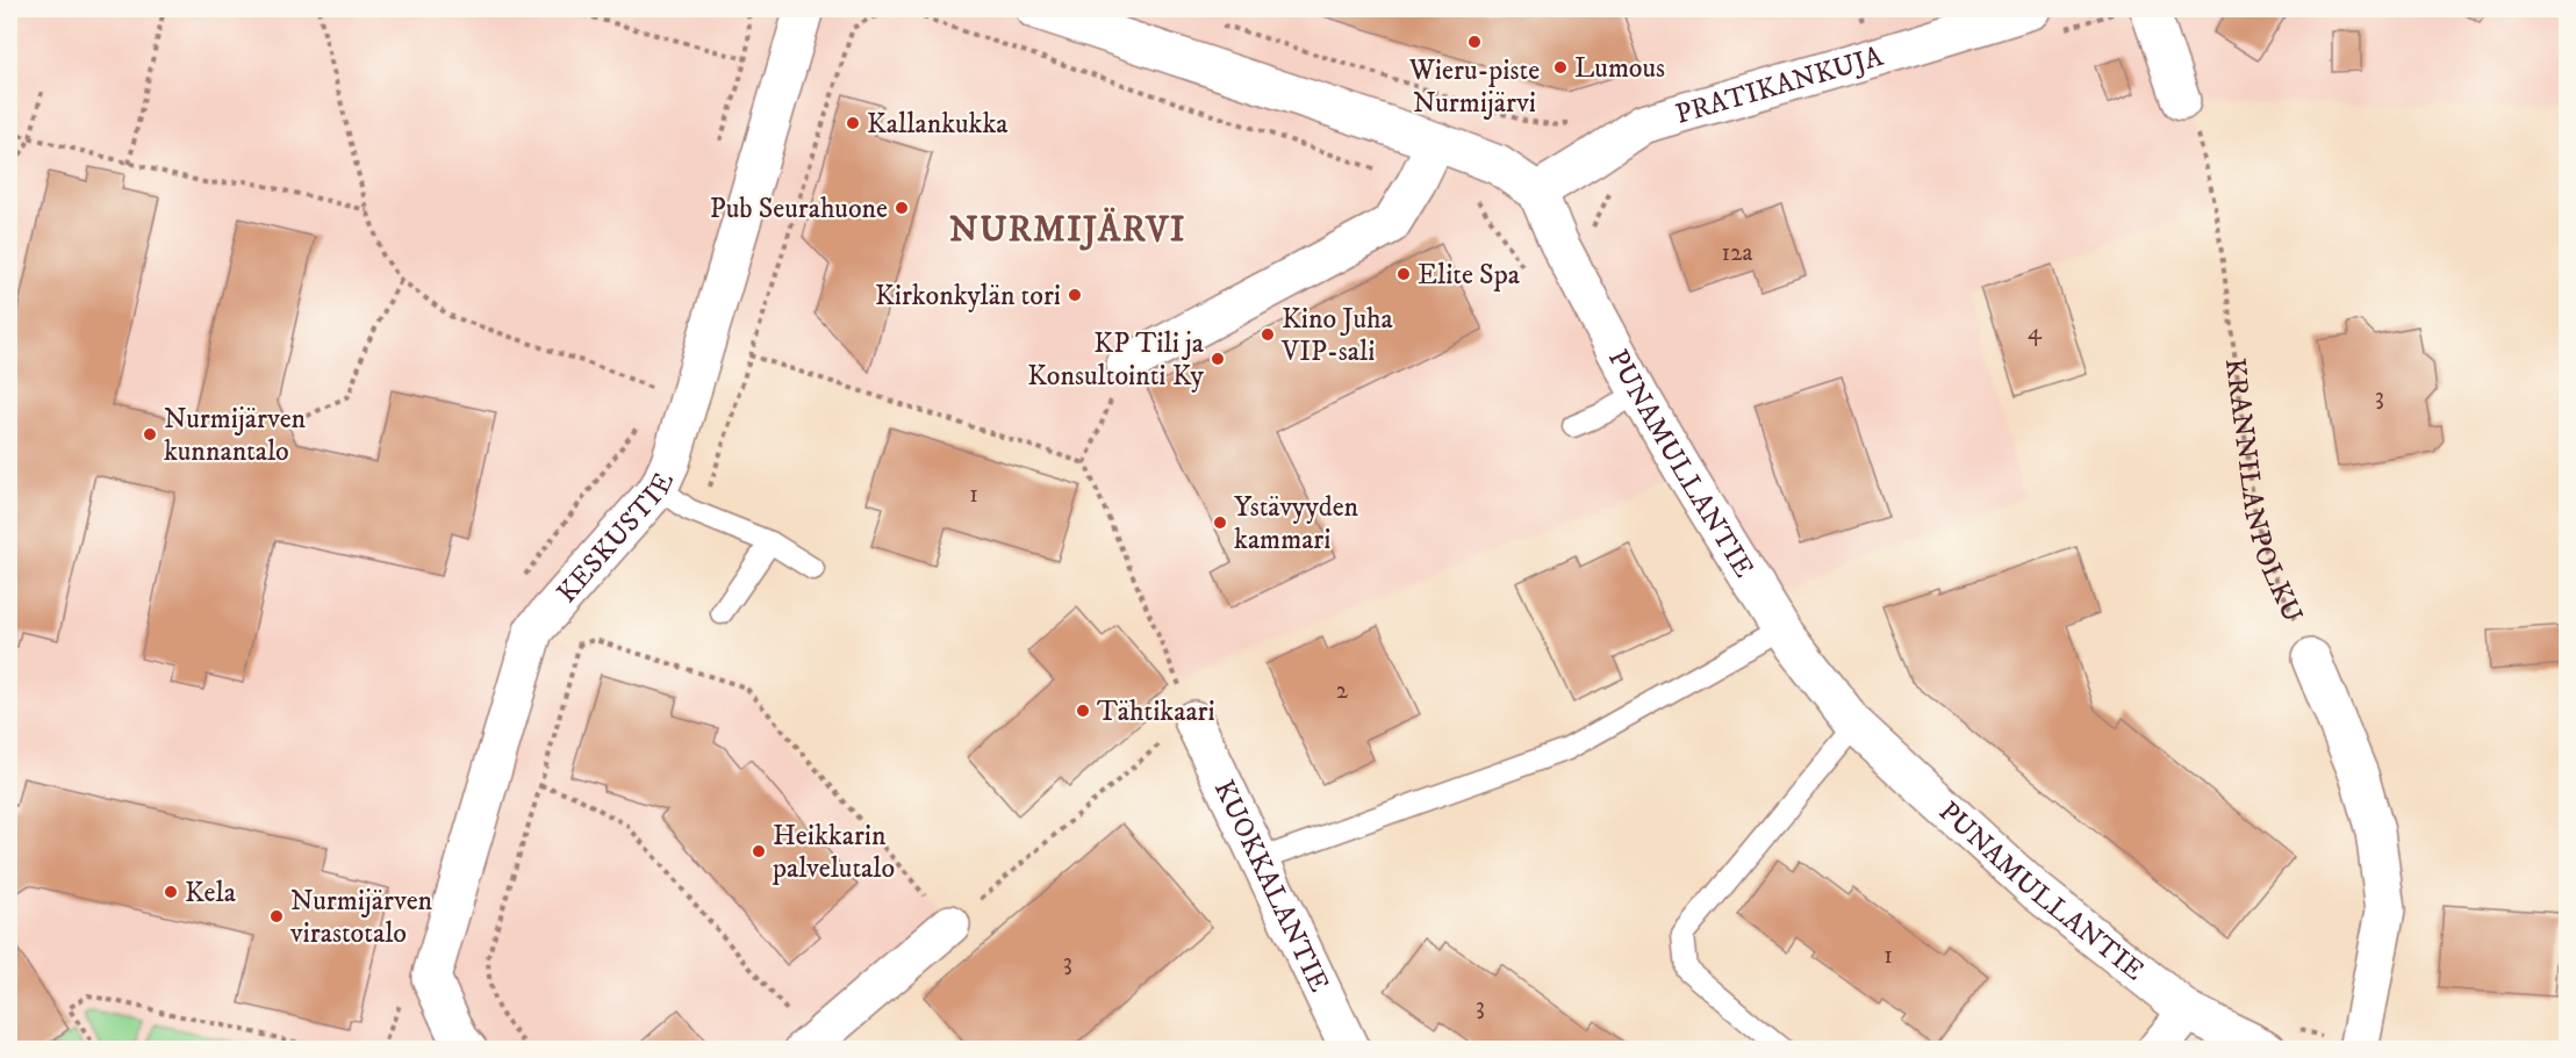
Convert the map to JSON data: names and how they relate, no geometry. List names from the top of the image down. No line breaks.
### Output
{"streets":{"street":["PRATIKANKUJA","PUNAMULLANTIE","KRANNILANPOLKU","KESKUSTIE","KUOKKALANTIE"]},"crossings":[["PRATIKANKUJA","PUNAMULLANTIE"]],"districts":["NURMIJÄRVI"],"places":["Wieru-piste Nurmijärvi","Lumous","Kallankukka","Pub Seurahuone","Elite Spa","Kirkonkylän tori","Kino Juha VIP-sali","KP Tili ja Konsultointi Ky","Nurmijärven kunnantalo","Ystävyyden kammari","Tähtikaari","Heikkarin palvelutalo","Kela","Nurmijärven virastotalo"],"house_numbers":["12a","4","3","1","2","1","3","3"]}
